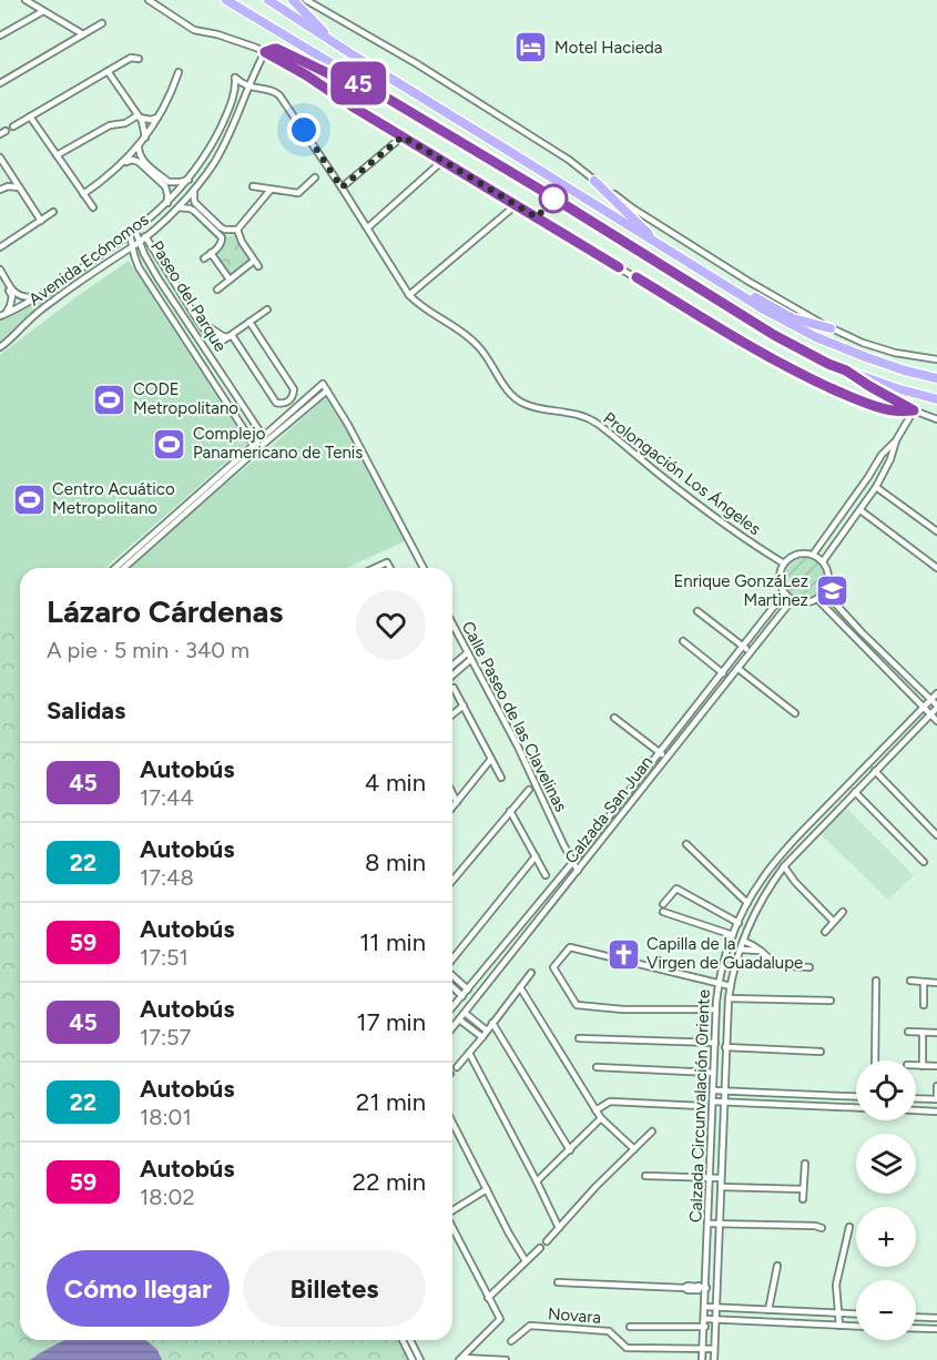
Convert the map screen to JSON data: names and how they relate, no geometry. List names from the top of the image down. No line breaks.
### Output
{"streets":{"street":["Avenida Ecónomos","Paseo del Parque","Prolongación Los Ángeles","Calle Paseo de las Clavelinas","Calzada San Juan","Calzada Circunvalación Oriente","Novara"]},"crossings":[["Avenida Ecónomos","Paseo del Parque"],["Prolongación Los Ángeles","Calzada San Juan"],["Calle Paseo de las Clavelinas","Calzada San Juan"],["Calzada Circunvalación Oriente","Novara"]],"places":{"hotel":["Motel Hacieda"],"sports":["CODE Metropolitano","Complejo Panamericano de Tenis","Centro Acuático Metropolitano"],"school or university":["Enrique GonzáLez Martinez"],"church":["Capilla de la Virgen de Guadalupe"]},"lines":["bus line 45"],"page":{"on_map":"45","heading":[["Lázaro Cárdenas","A pie · 5 min · 340 m"],"Salidas"],"list":[{"mark":"45","name":"Autobús","note":"17:44","value":"4 min"},{"mark":"22","name":"Autobús","note":"17:48","value":"8 min"},{"mark":"59","name":"Autobús","note":"17:51","value":"11 min"},{"mark":"45","name":"Autobús","note":"17:57","value":"17 min"},{"mark":"22","name":"Autobús","note":"18:01","value":"21 min"},{"mark":"59","name":"Autobús","note":"18:02","value":"22 min"}],"map_buttons":["+","−"],"buttons":["Cómo llegar","Billetes"]}}
